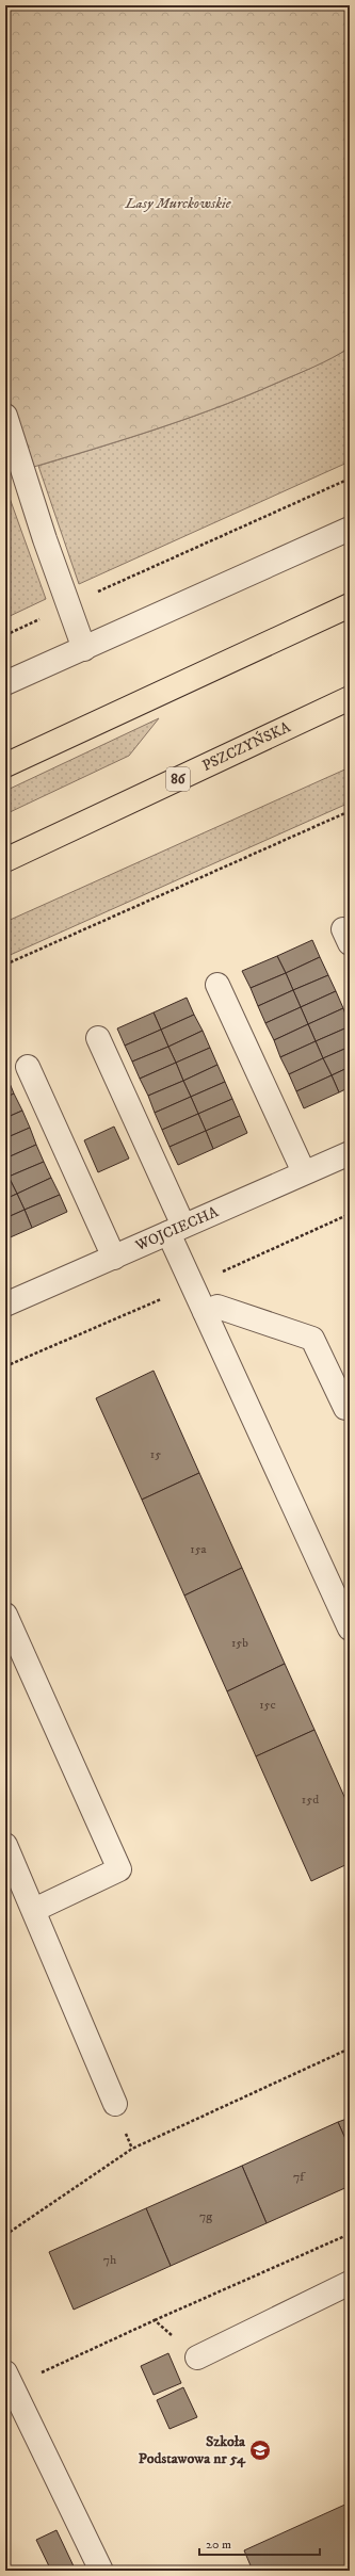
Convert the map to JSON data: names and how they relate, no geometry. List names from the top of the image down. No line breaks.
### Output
{"streets":{"main road":["PSZCZYŃSKA","86"],"street":["WOJCIECHA"]},"parks":["Lasy Murckowskie"],"places":{"school or university":["Szkoła Podstawowa nr 54"]},"house_numbers":["15","15a","15b","15c","15d","7f","7g","7h"],"scale_bar":"20 m"}
